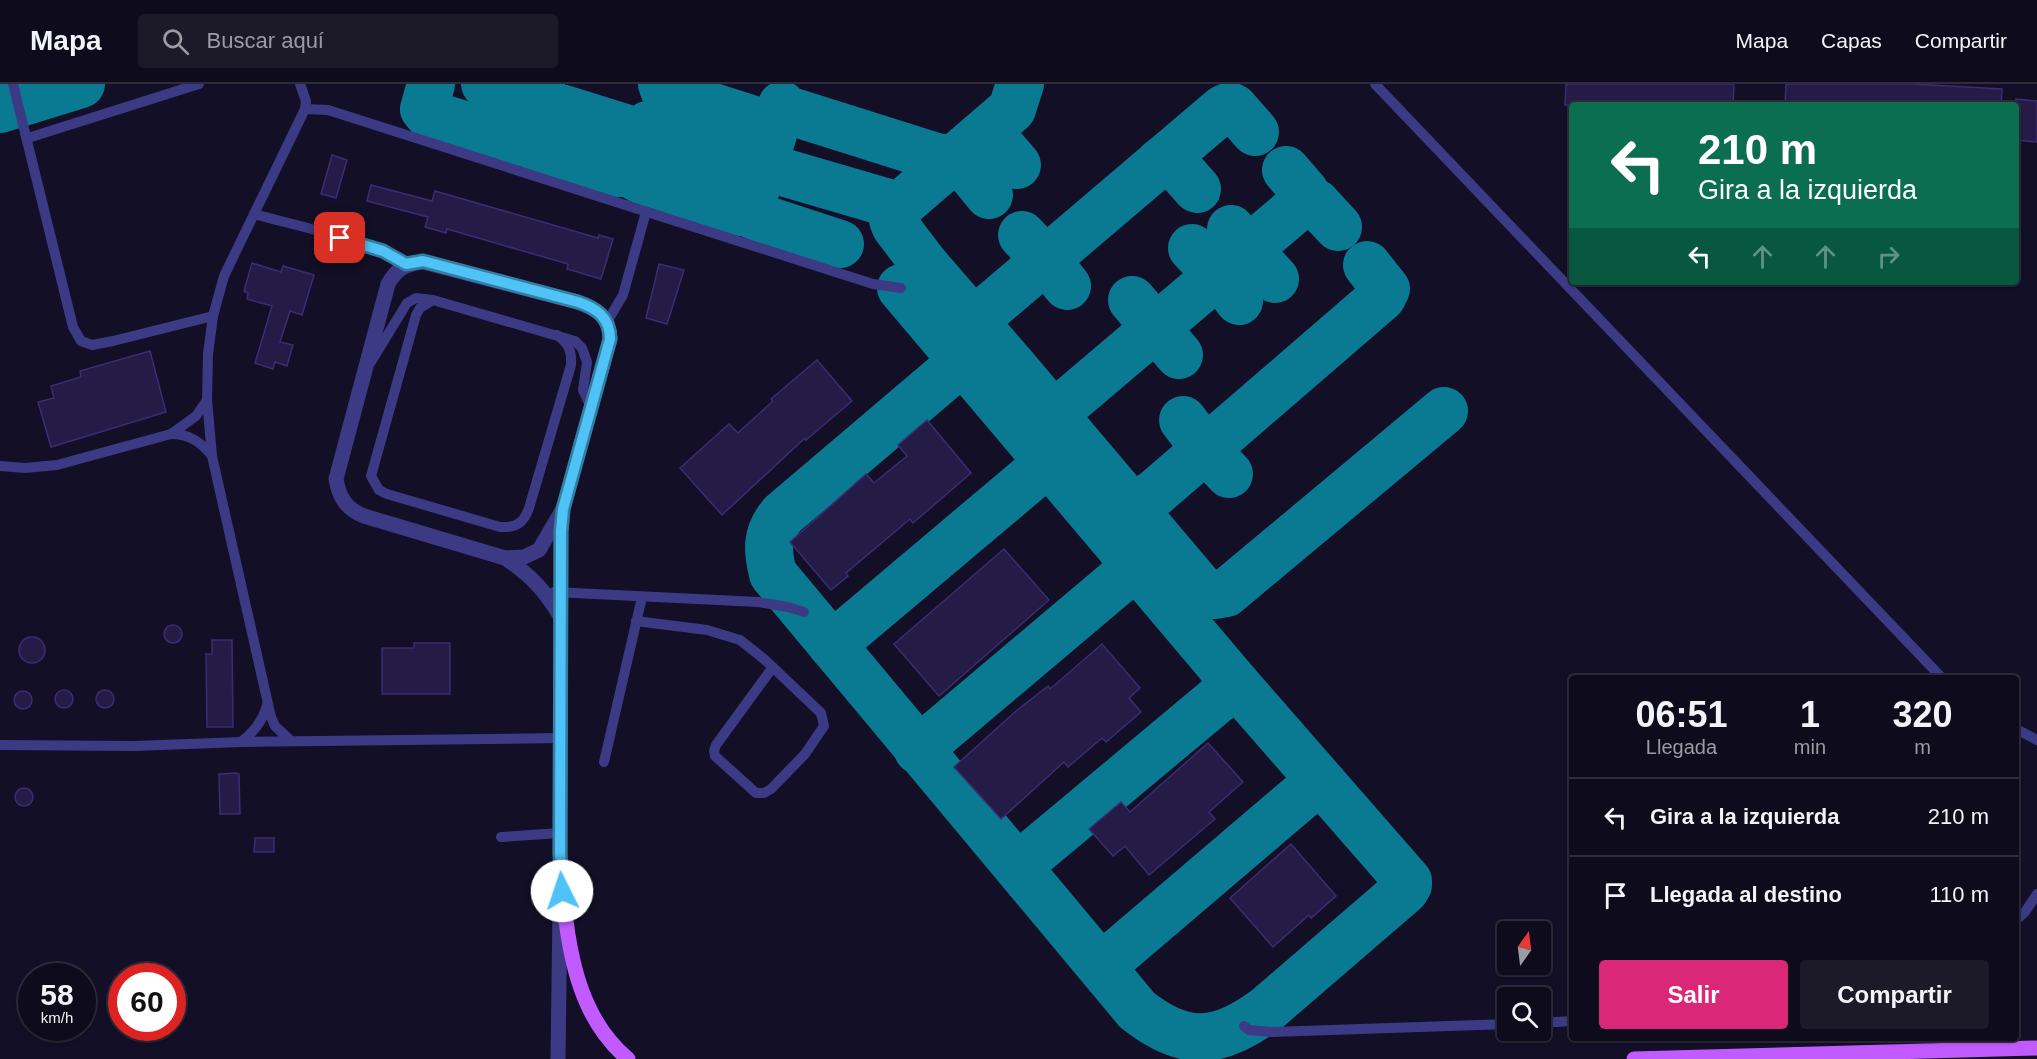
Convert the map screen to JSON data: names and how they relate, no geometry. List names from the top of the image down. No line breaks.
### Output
{"north":"top","page":{"header":"Mapa","search":"Buscar aquí","nav":["Mapa","Capas","Compartir"],"turn":["210 m","Gira a la izquierda"],"eta":["06:51","Llegada","1","min","320","m"],"list":[{"name":"Gira a la izquierda","value":"210 m"},{"name":"Llegada al destino","value":"110 m"}],"buttons":["Salir","Compartir"],"speed":"58 km/h","limit":"60"}}
